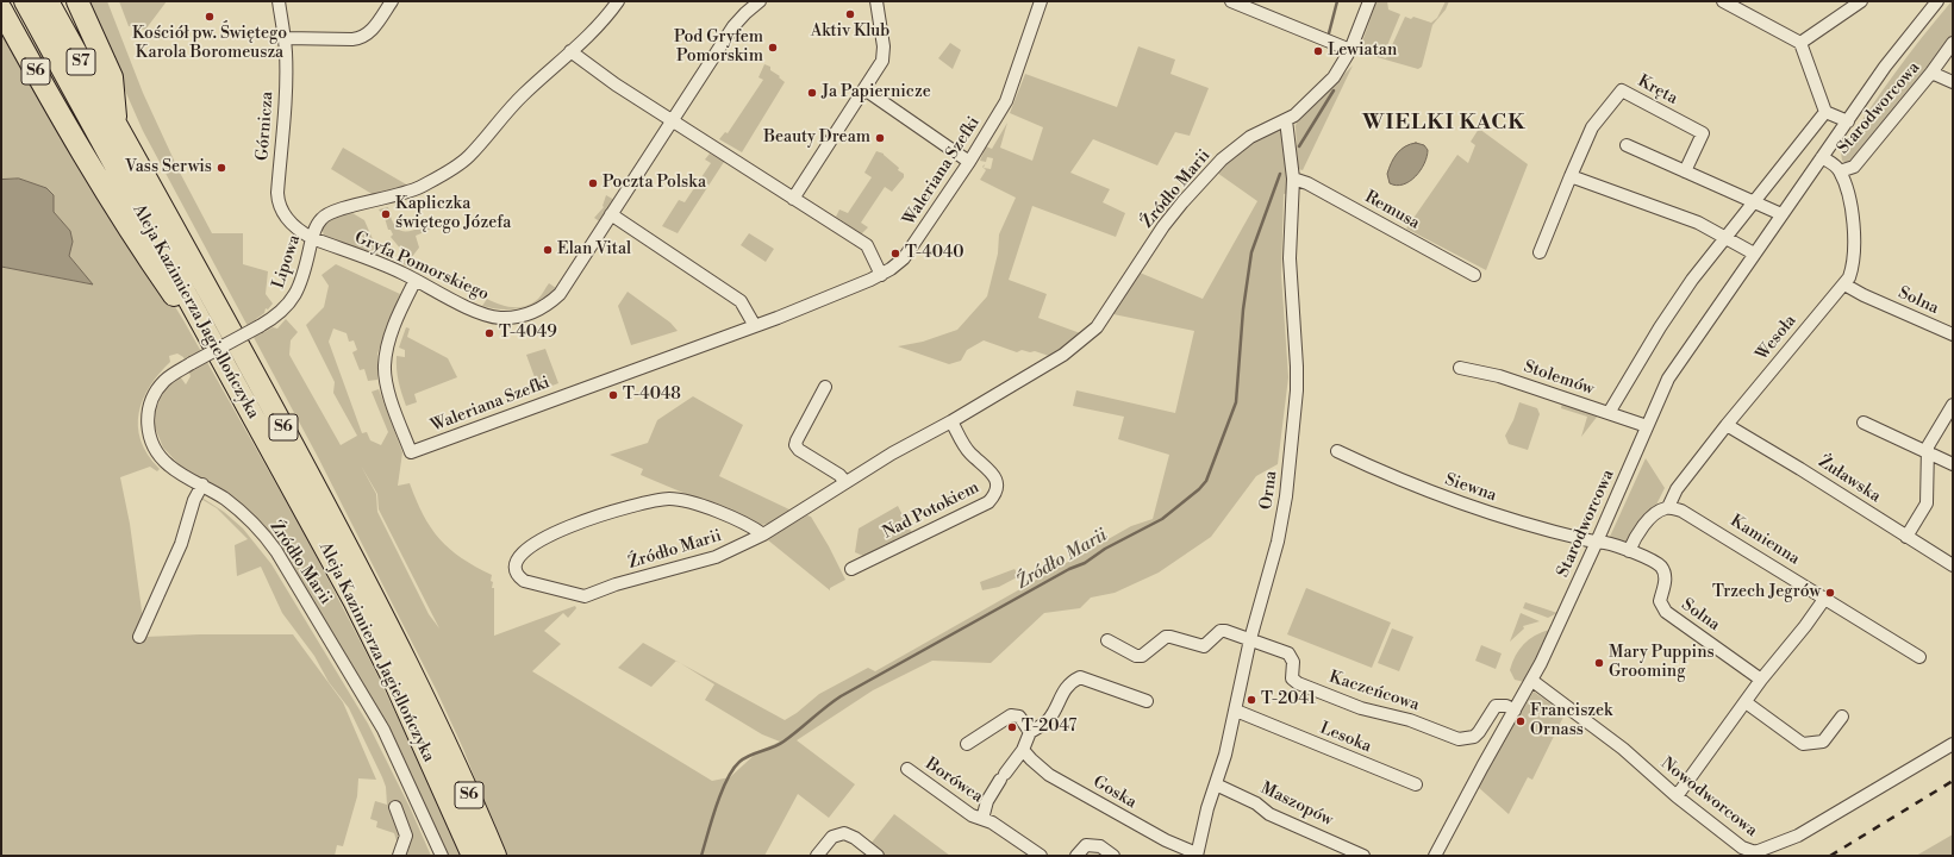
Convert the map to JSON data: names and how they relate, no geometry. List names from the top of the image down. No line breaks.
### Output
{"streets":{"highway":["S7","S6","Aleja Kazimierza Jagiellończyka"],"street":["Kręta","Starodworcowa","Górnicza","Waleriana Szefki","Źródło Marii","Remusa","Lipowa","Gryfa Pomorskiego","Solna","Wesoła","Stolemów","Żuławska","Siewna","Orna","Nad Potokiem","Kamienna","Kaczeńcowa","Lesoka","Borówca","Goska","Nowodworcowa","Maszopów"]},"crossings":[["S6","Aleja Kazimierza Jagiellończyka"],["Starodworcowa","Wesoła"],["Starodworcowa","Stolemów"],["Starodworcowa","Siewna"],["Starodworcowa","Kaczeńcowa"],["Starodworcowa","Nowodworcowa"],["Górnicza","Lipowa"],["Górnicza","Gryfa Pomorskiego"],["Waleriana Szefki","Gryfa Pomorskiego"],["Źródło Marii","Lipowa"],["Źródło Marii","Orna"],["Źródło Marii","Nad Potokiem"],["Remusa","Orna"],["Lipowa","Gryfa Pomorskiego"],["Solna","Wesoła"],["Wesoła","Żuławska"],["Wesoła","Kamienna"],["Orna","Kaczeńcowa"],["Orna","Lesoka"],["Orna","Goska"],["Orna","Maszopów"],["Borówca","Goska"]],"districts":["WIELKI KACK"],"water":["Źródło Marii"],"places":["Aktiv Klub","Kościół pw. Świętego Karola Boromeusza","Pod Gryfem Pomorskim","Lewiatan","Ja Papiernicze","Beauty Dream","Vass Serwis","Poczta Polska","Kapliczka świętego Józefa","Elan Vital","T-4040","T-4049","T-4048","Trzech Jegrów","Mary Puppins Grooming","T-2041","Franciszek Ornass","T-2047"]}
